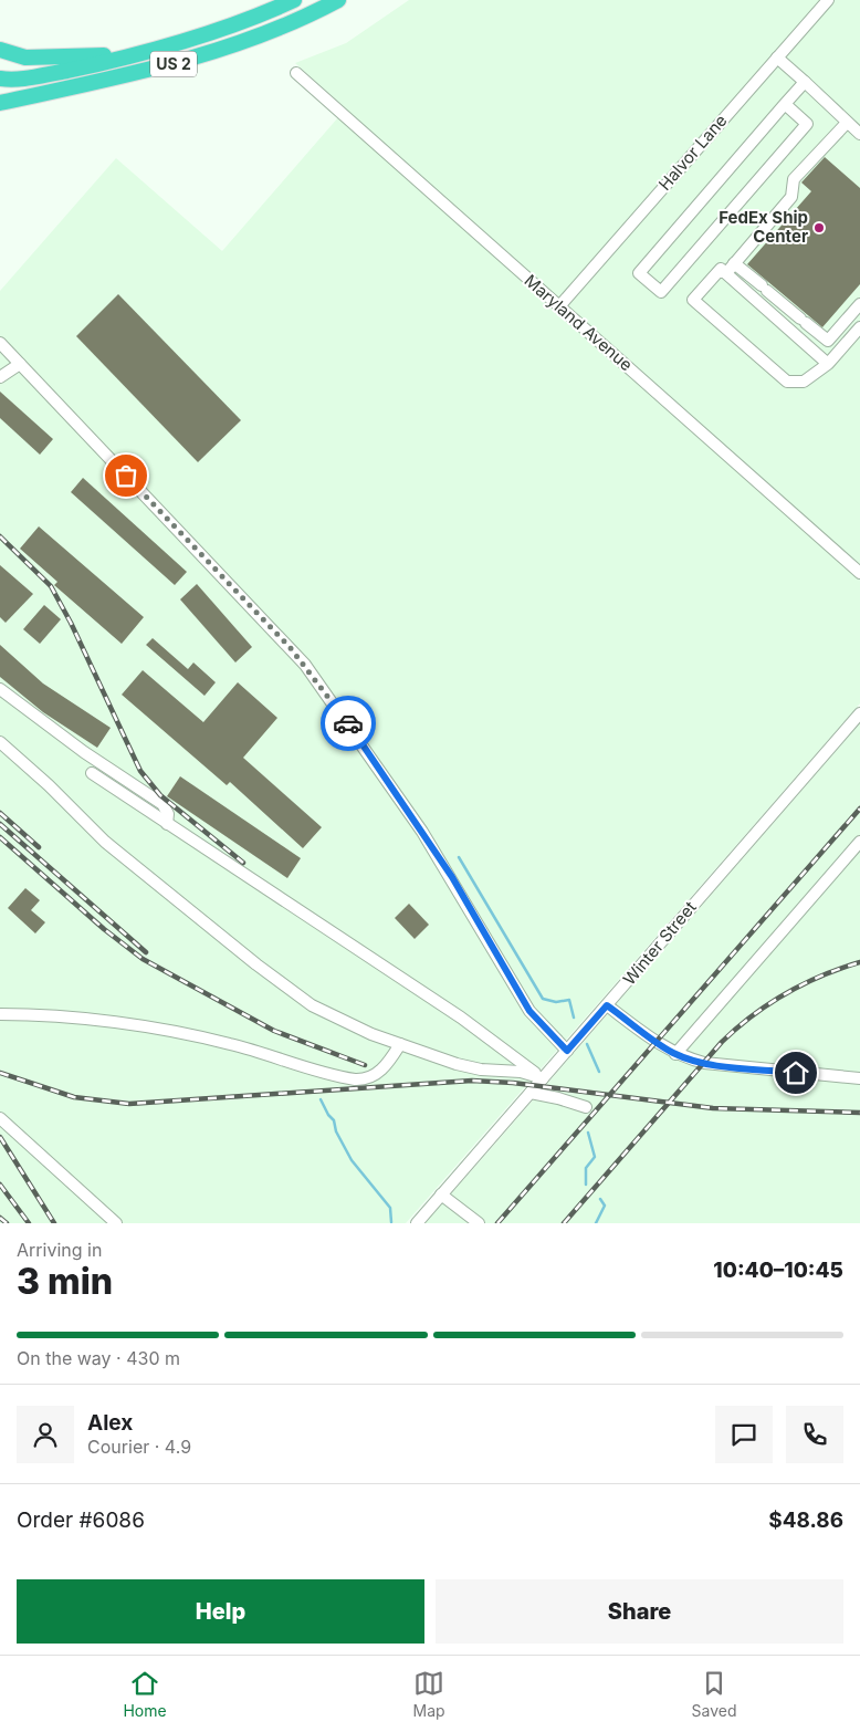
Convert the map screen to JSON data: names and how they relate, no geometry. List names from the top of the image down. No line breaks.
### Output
{"streets":{"highway":["US 2"],"street":["Halvor Lane","Maryland Avenue","Winter Street"]},"crossings":[["Halvor Lane","Maryland Avenue"]],"places":["FedEx Ship Center"],"page":{"heading":["3 min","Arriving in","10:40–10:45"],"panel":["Alex","Courier · 4.9","Order #6086","$48.86"],"bar":"On the way · 430 m","buttons":["Help","Share"],"tabs":["Home","Map","Saved"]}}
